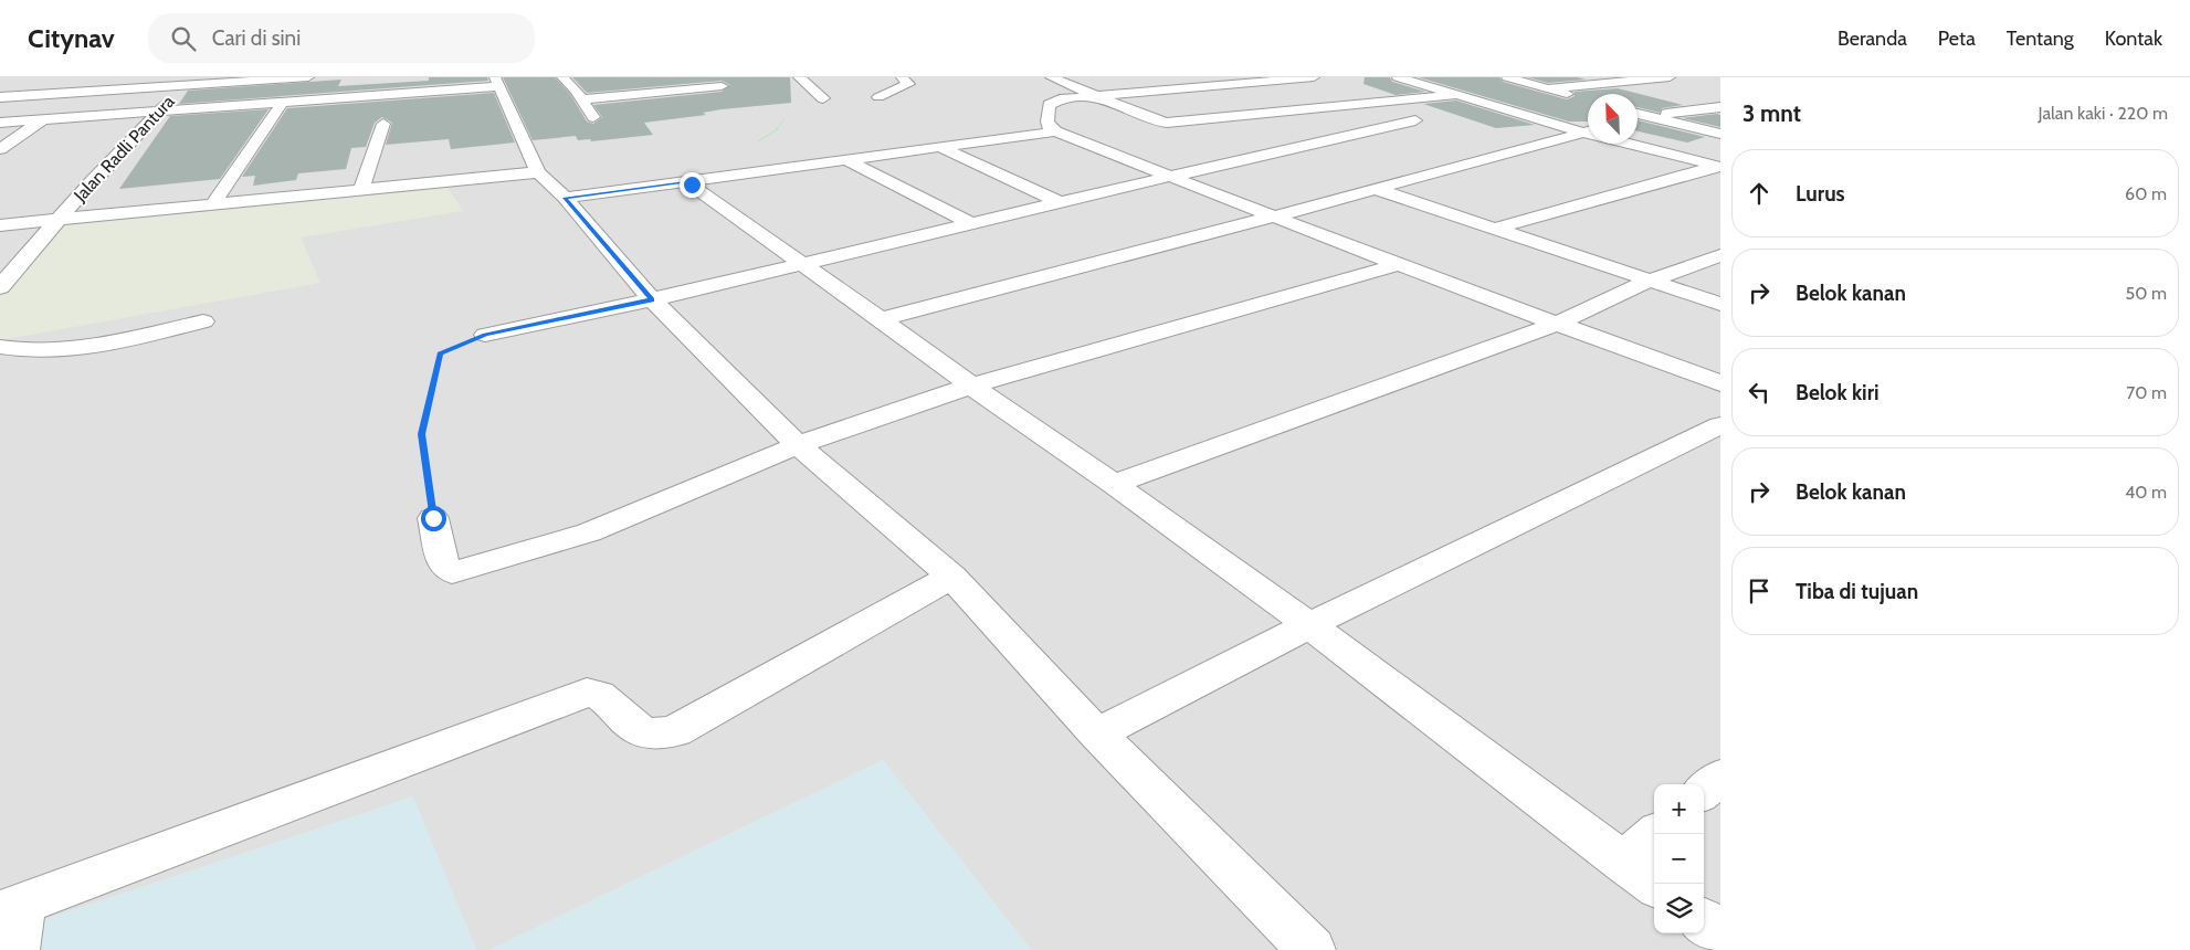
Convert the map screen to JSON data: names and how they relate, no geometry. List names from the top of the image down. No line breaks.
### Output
{"streets":{"street":["Jalan Radli Pantura"]},"north":"top left","page":{"header":"Citynav","search":"Cari di sini","nav":["Beranda","Peta","Tentang","Kontak"],"heading":["3 mnt","Jalan kaki · 220 m"],"list":[["Lurus","60 m"],["Belok kanan","50 m"],["Belok kiri","70 m"],["Belok kanan","40 m"],"Tiba di tujuan"],"map_buttons":["+","−"]}}
